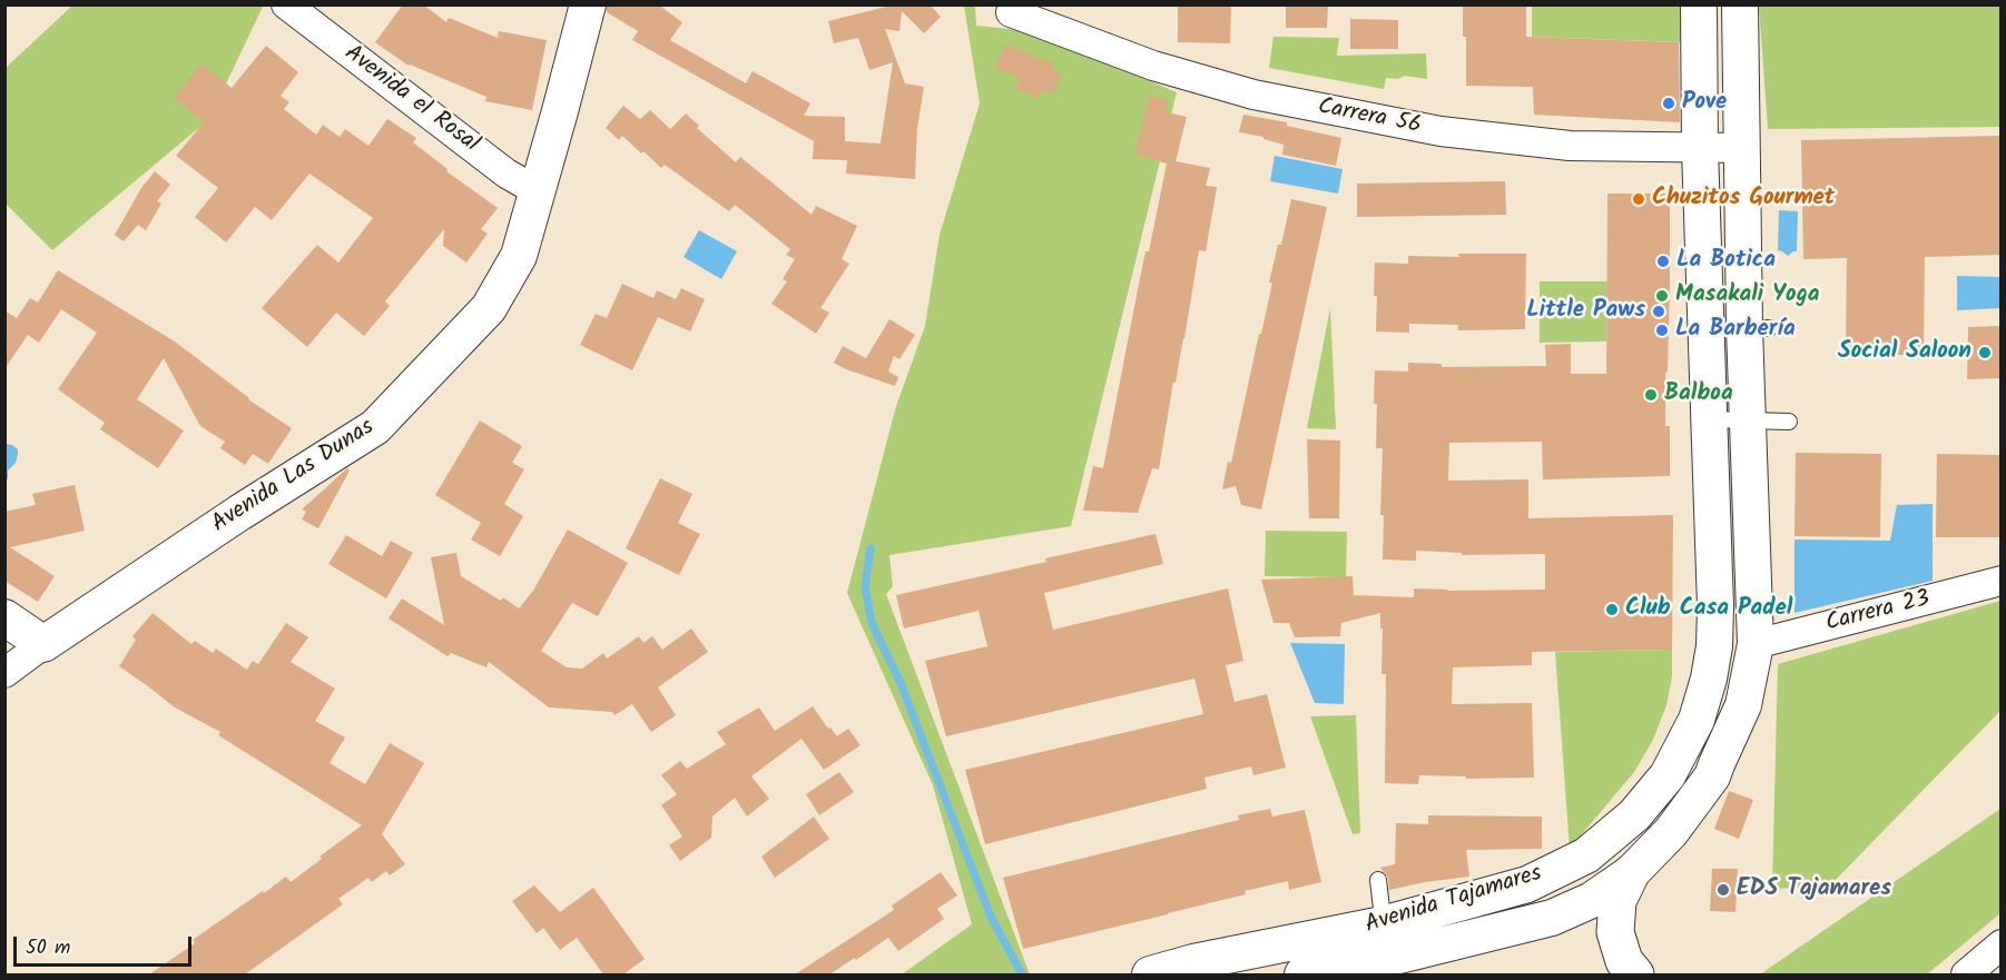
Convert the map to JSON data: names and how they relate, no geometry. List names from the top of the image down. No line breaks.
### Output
{"streets":{"street":["Avenida el Rosal","Carrera 56","Avenida Las Dunas","Carrera 23","Avenida Tajamares"]},"crossings":[["Avenida el Rosal","Avenida Las Dunas"],["Carrera 56","Avenida Tajamares"],["Carrera 23","Avenida Tajamares"]],"places":["Pove","Chuzitos Gourmet","La Botica","Masakali Yoga","Little Paws","La Barbería","Social Saloon","Balboa","Club Casa Padel","EDS Tajamares"],"scale_bar":"50 m"}
